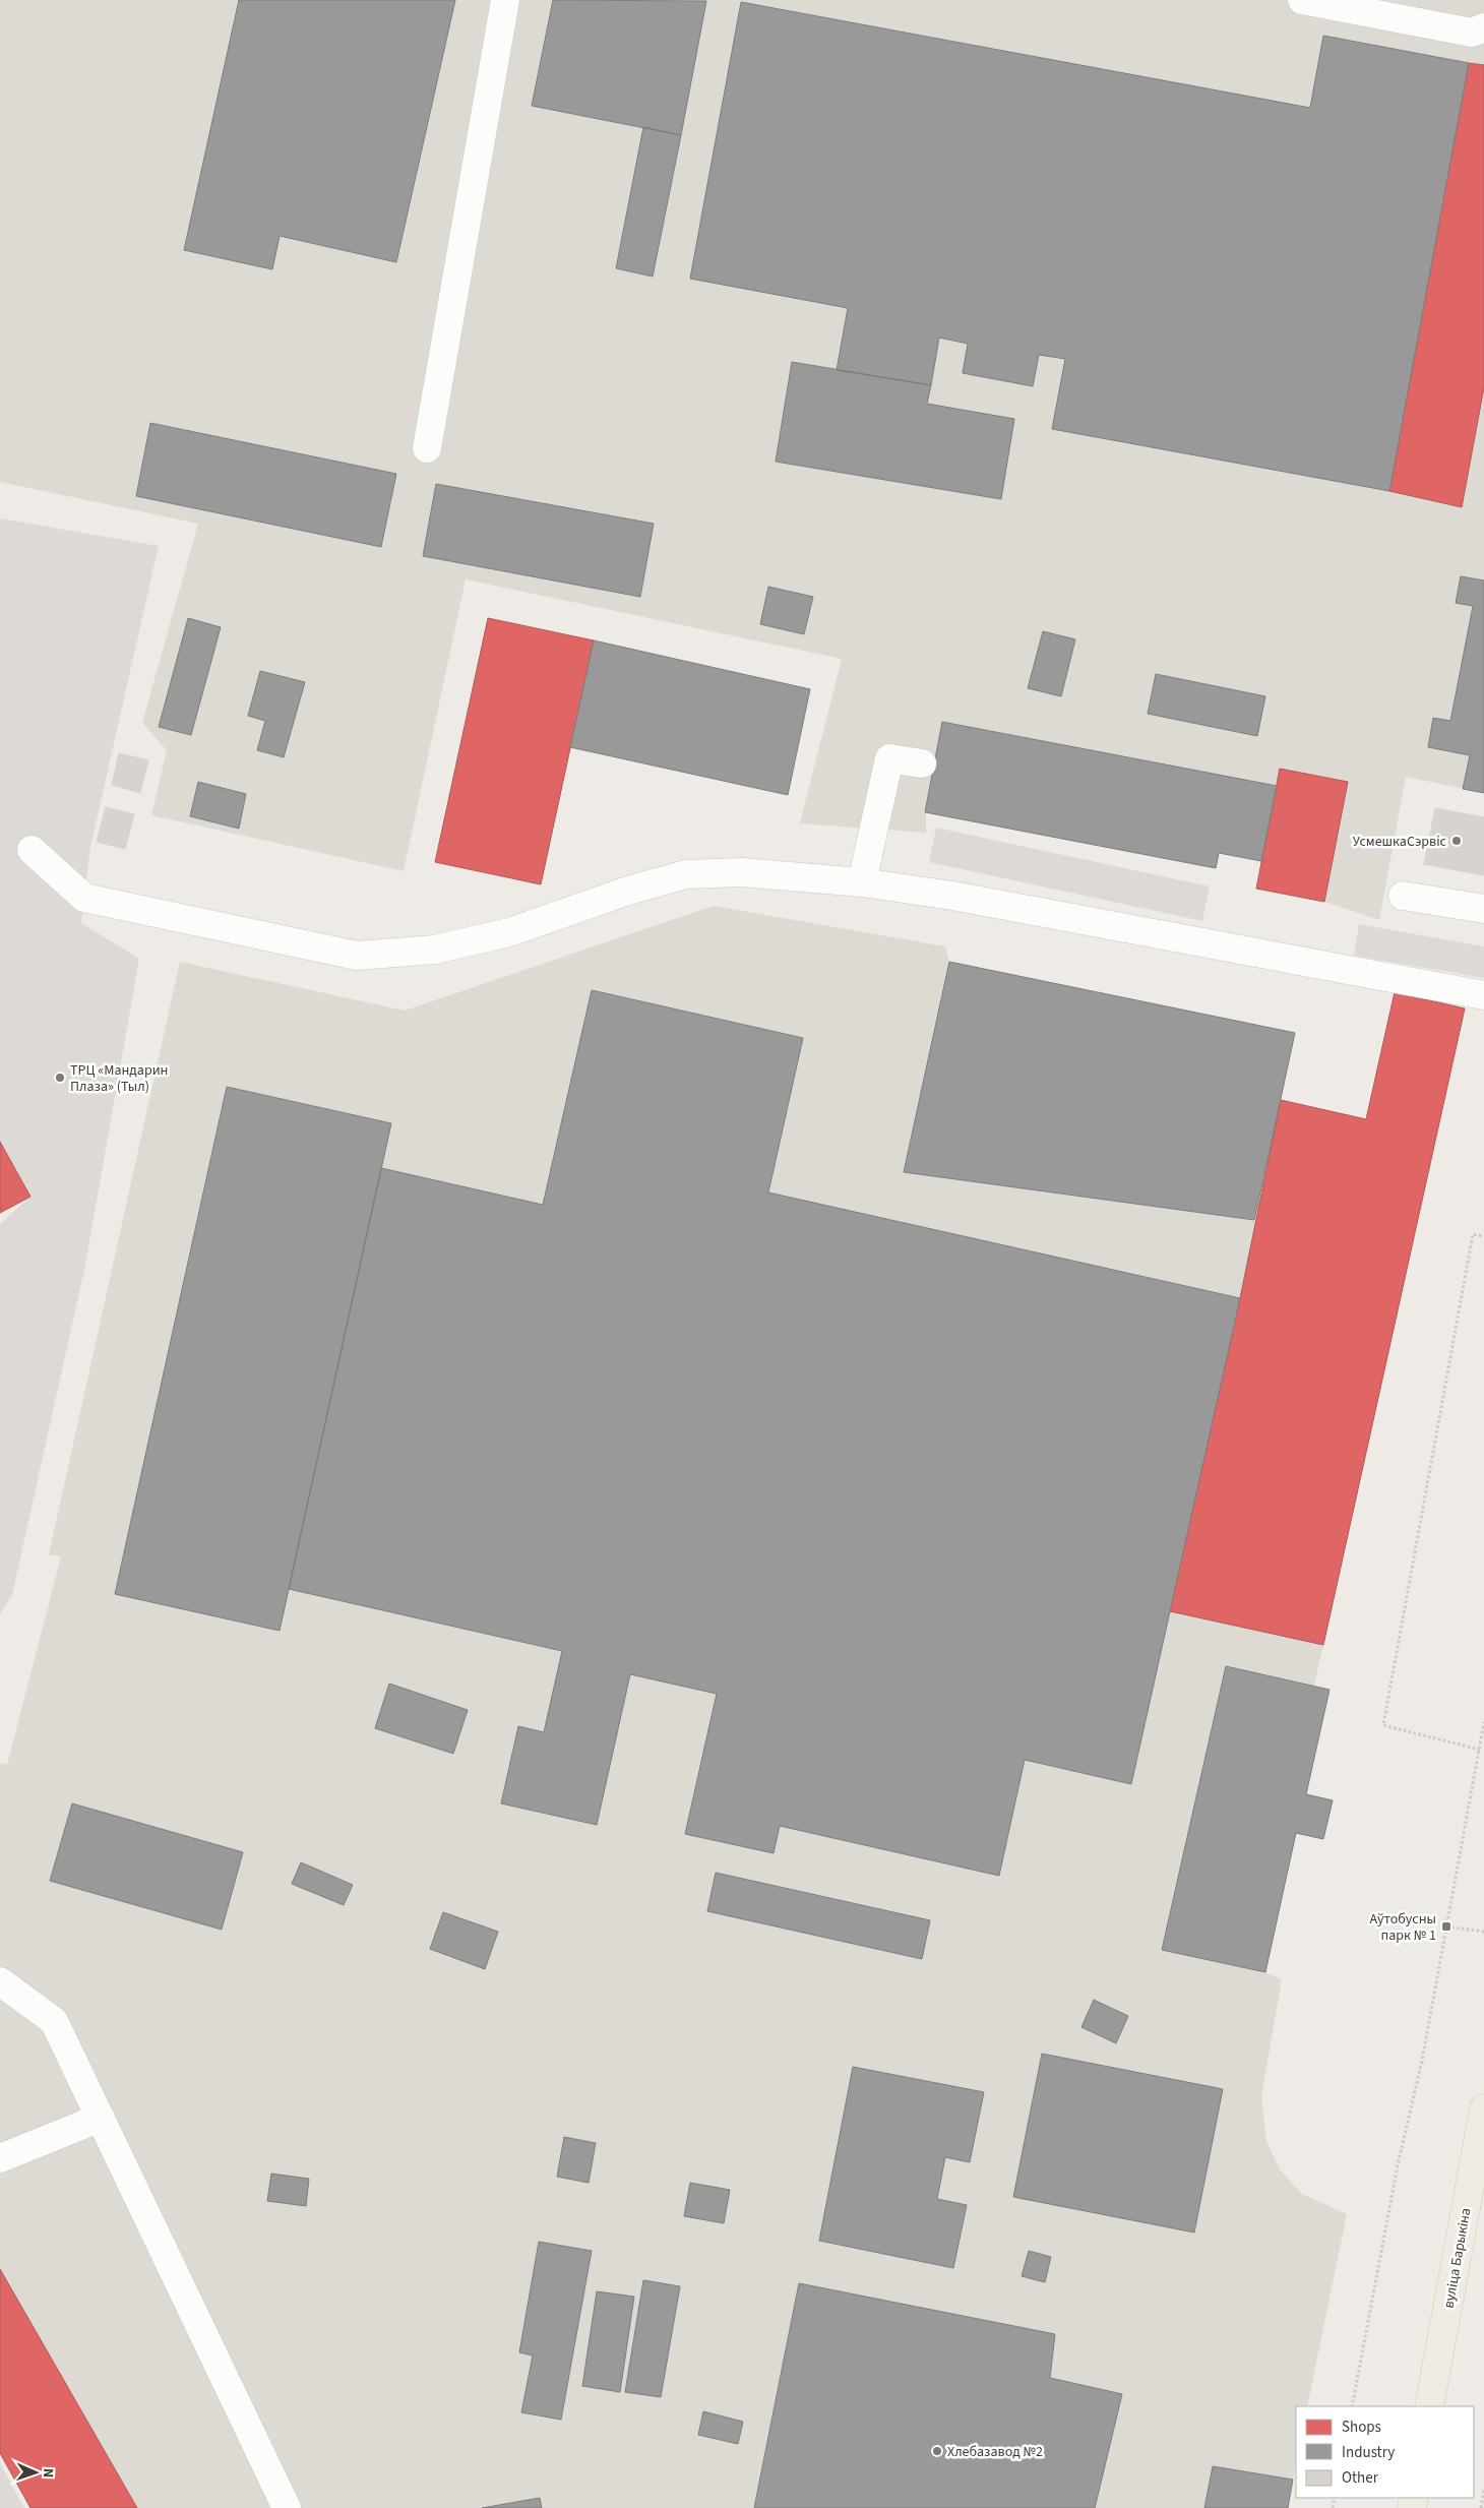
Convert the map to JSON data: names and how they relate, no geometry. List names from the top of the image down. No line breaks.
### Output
{"streets":{"main road":["вуліца Барыкіна"]},"places":{"other":["УсмешкаСэрвіс","ТРЦ «Мандарин Плаза» (Тыл)","Хлебазавод №2"],"transit":["Аўтобусны парк № 1"]},"legend":["Shops","Industry","Other"],"north":"right"}
